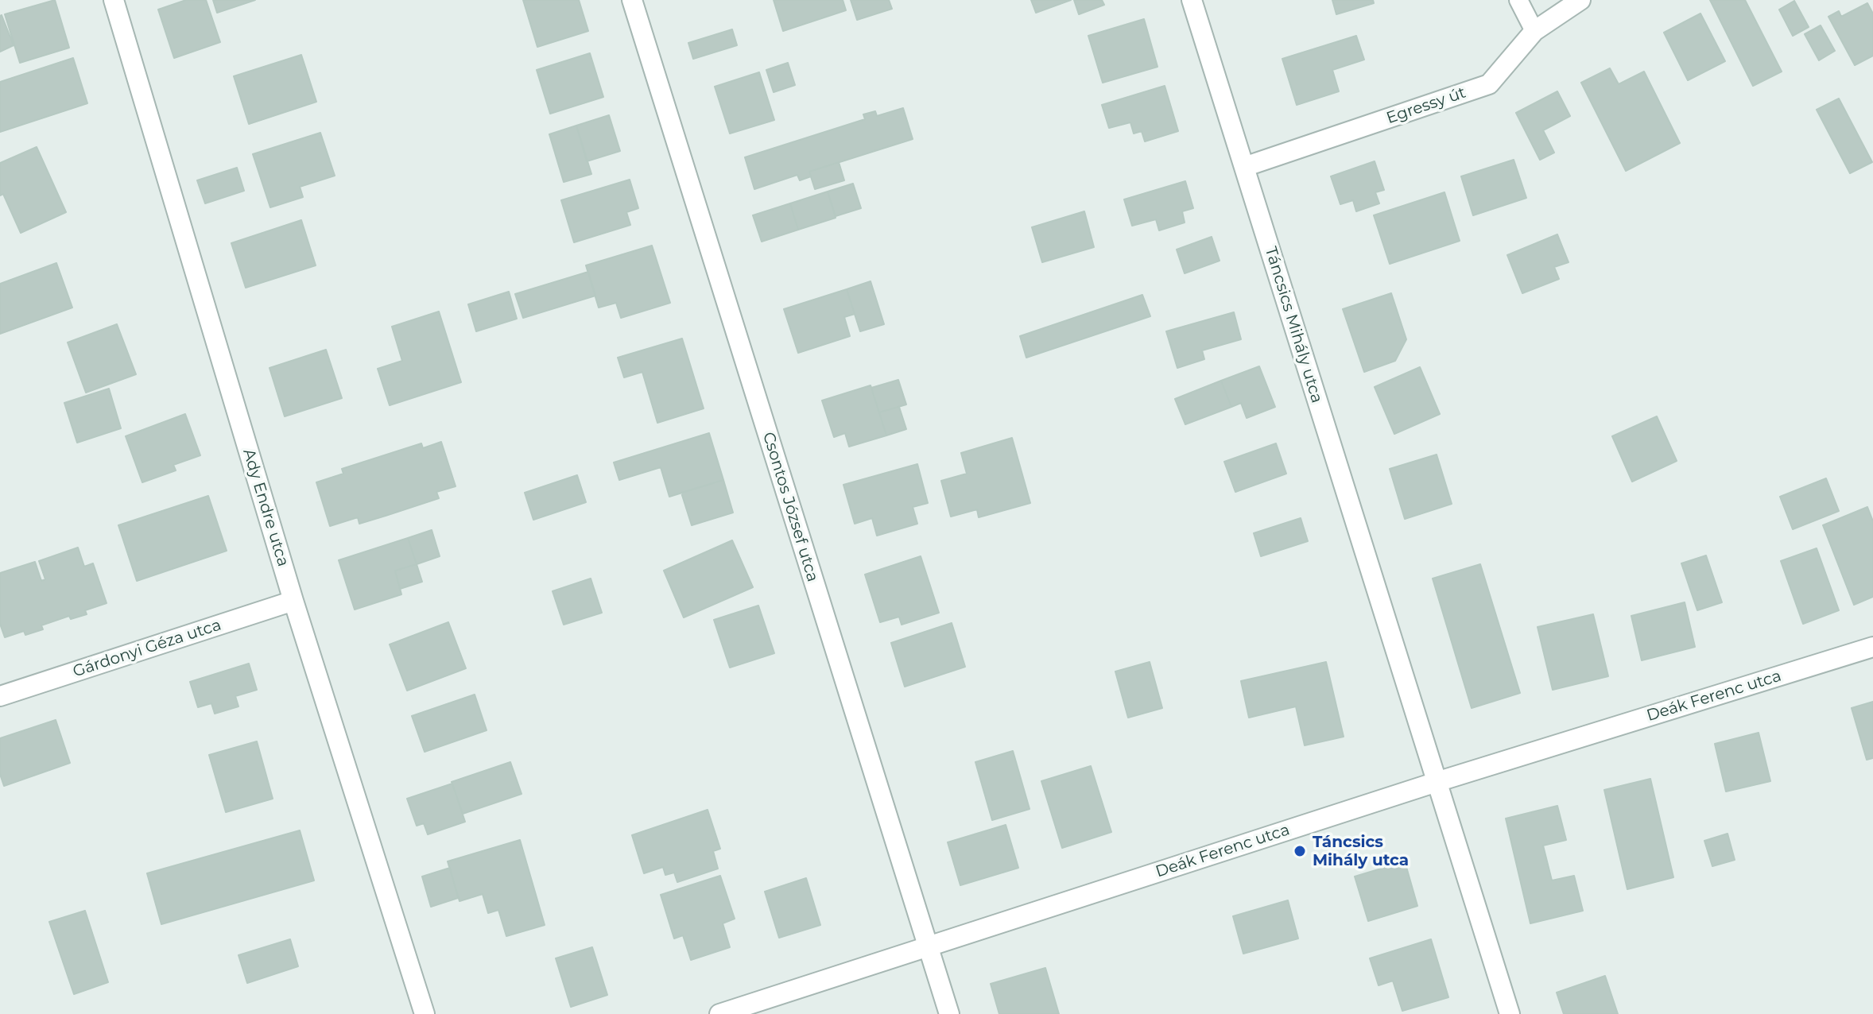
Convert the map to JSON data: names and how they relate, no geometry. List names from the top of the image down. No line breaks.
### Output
{"streets":{"street":["Egressy út","Táncsics Mihály utca","Csontos József utca","Ady Endre utca","Gárdonyi Géza utca","Deák Ferenc utca"]},"crossings":[["Egressy út","Táncsics Mihály utca"],["Táncsics Mihály utca","Deák Ferenc utca"],["Csontos József utca","Deák Ferenc utca"],["Ady Endre utca","Gárdonyi Géza utca"]],"places":["Táncsics Mihály utca"]}
